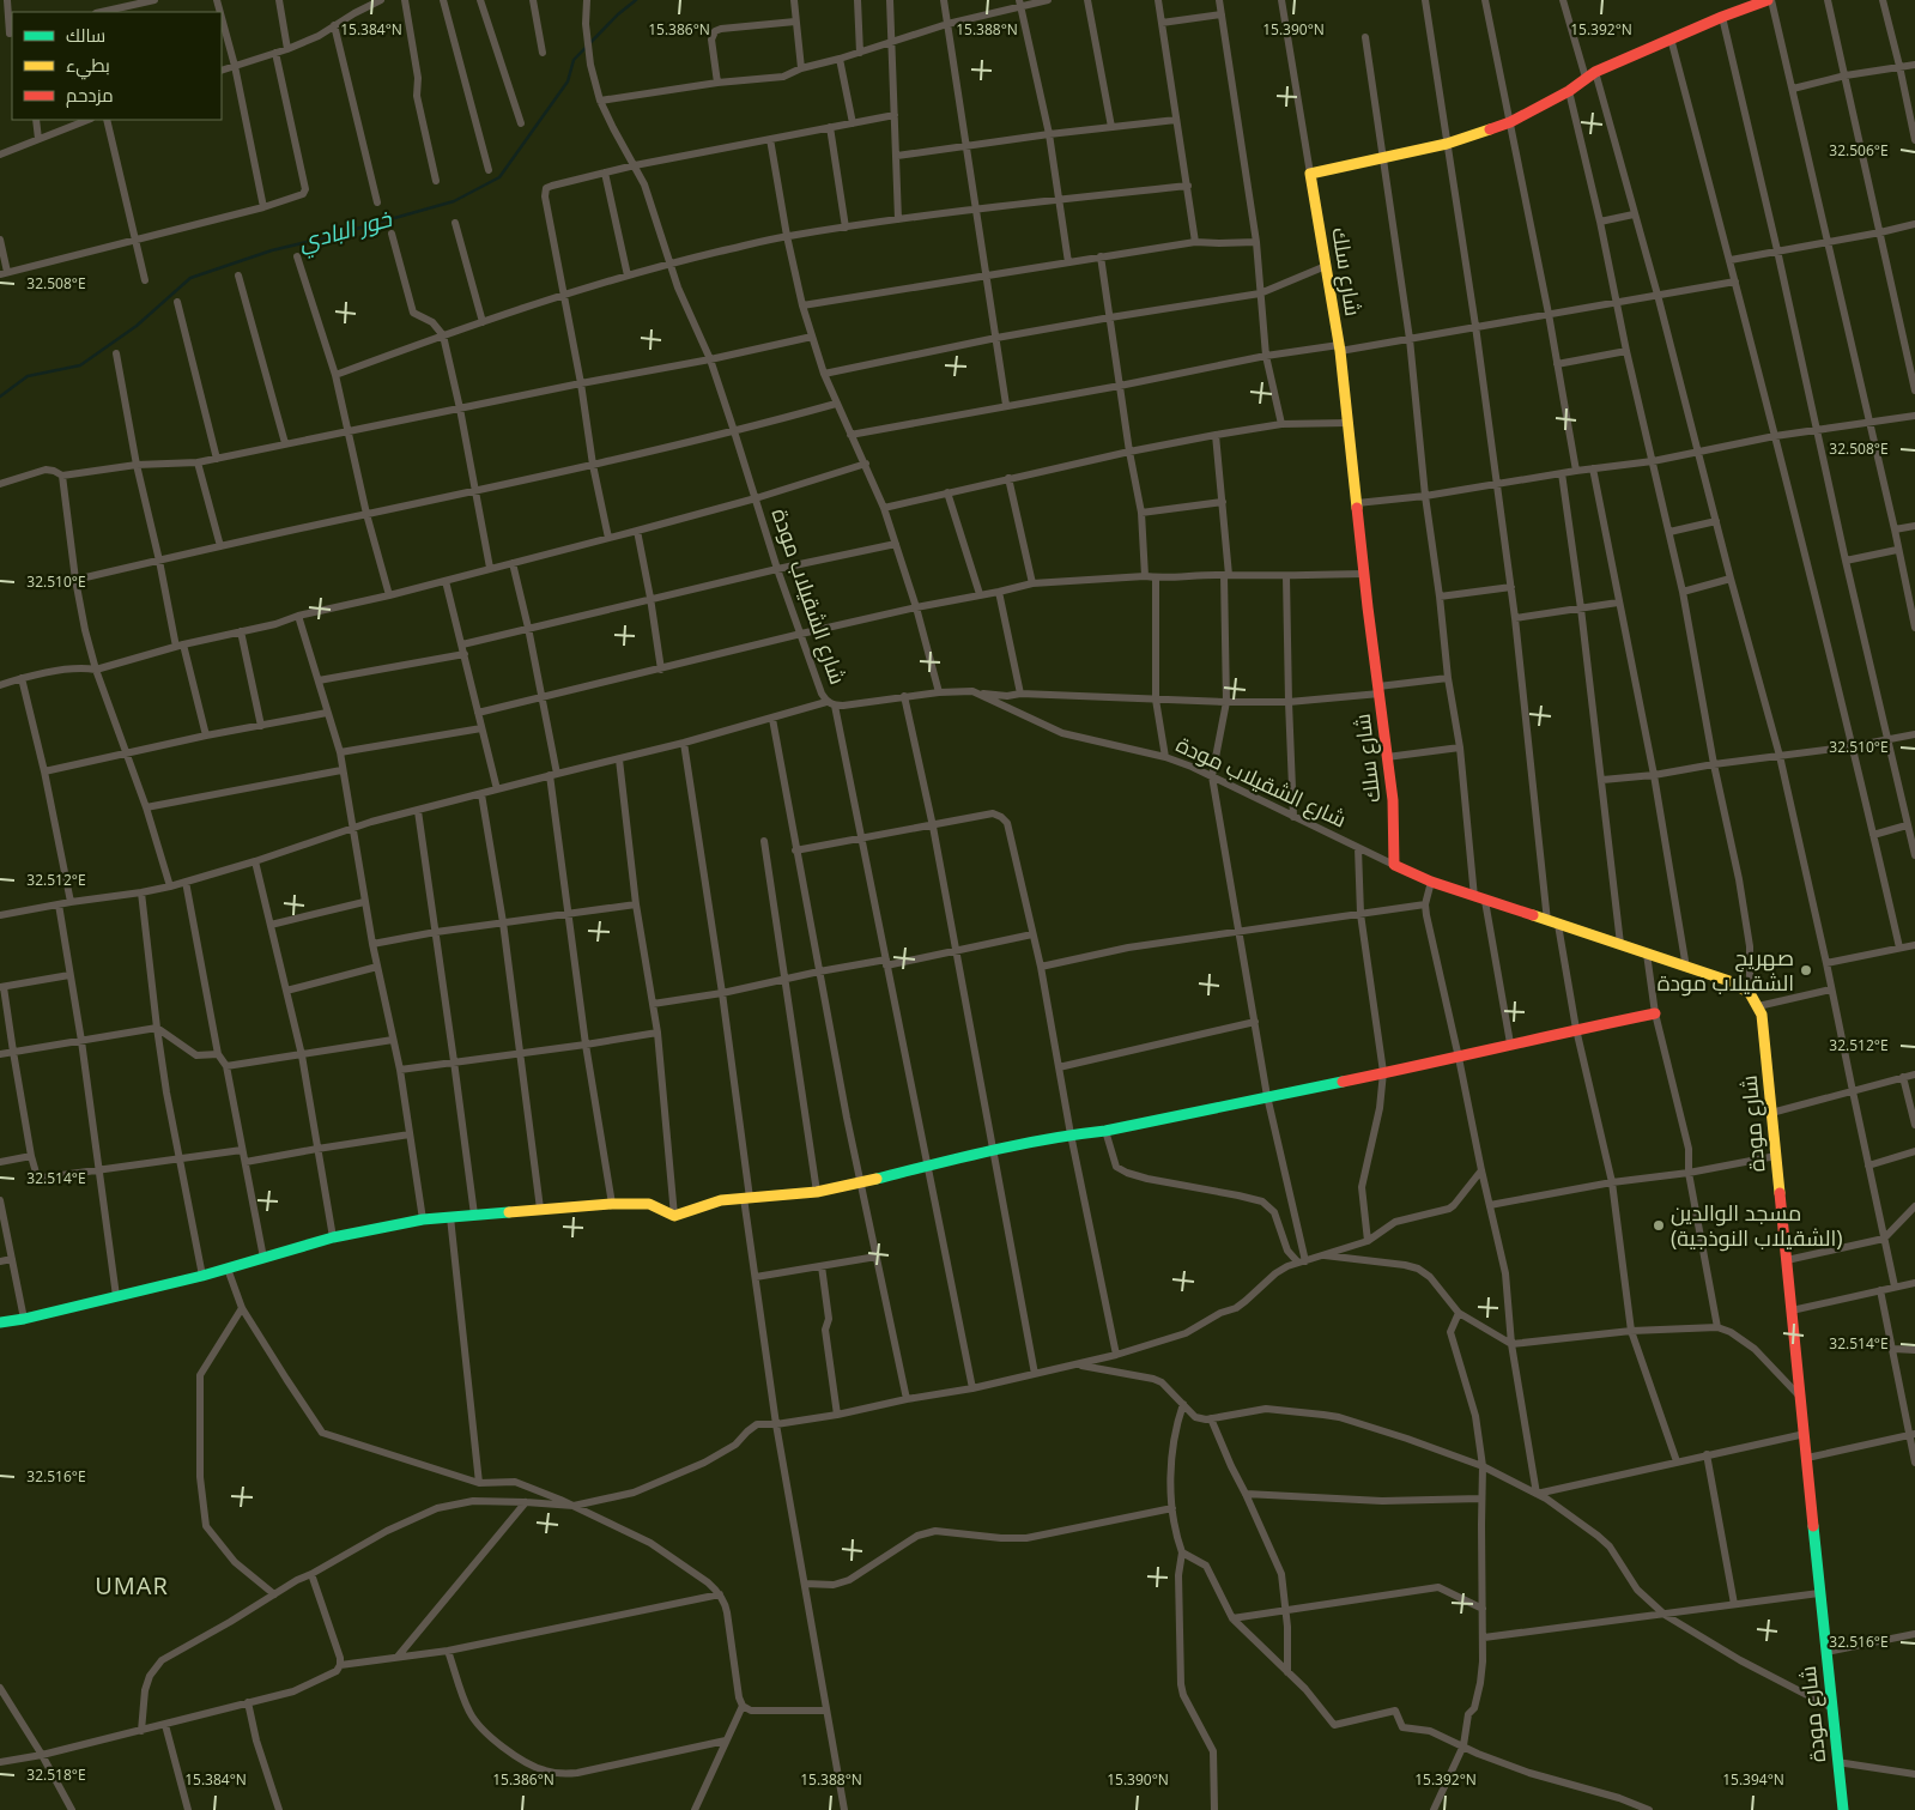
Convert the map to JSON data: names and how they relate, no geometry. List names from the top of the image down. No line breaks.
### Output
{"streets":{"street":["شارع سلك","شارع الشقيلاب مودة","شارع مودة"]},"crossings":[["شارع سلك","شارع الشقيلاب مودة"]],"districts":["UMAR"],"water":["خور البادي"],"places":["صهريج الشقيلاب مودة","مسجد الوالدين (الشقيلاب النوذجية)"],"legend":["سالك","بطيء","مزدحم"],"coordinates":["15.384°N","15.386°N","15.388°N","15.390°N","15.392°N","32.506°E","32.508°E","32.510°E","32.512°E","32.514°E","32.516°E","32.518°E","15.394°N"]}
